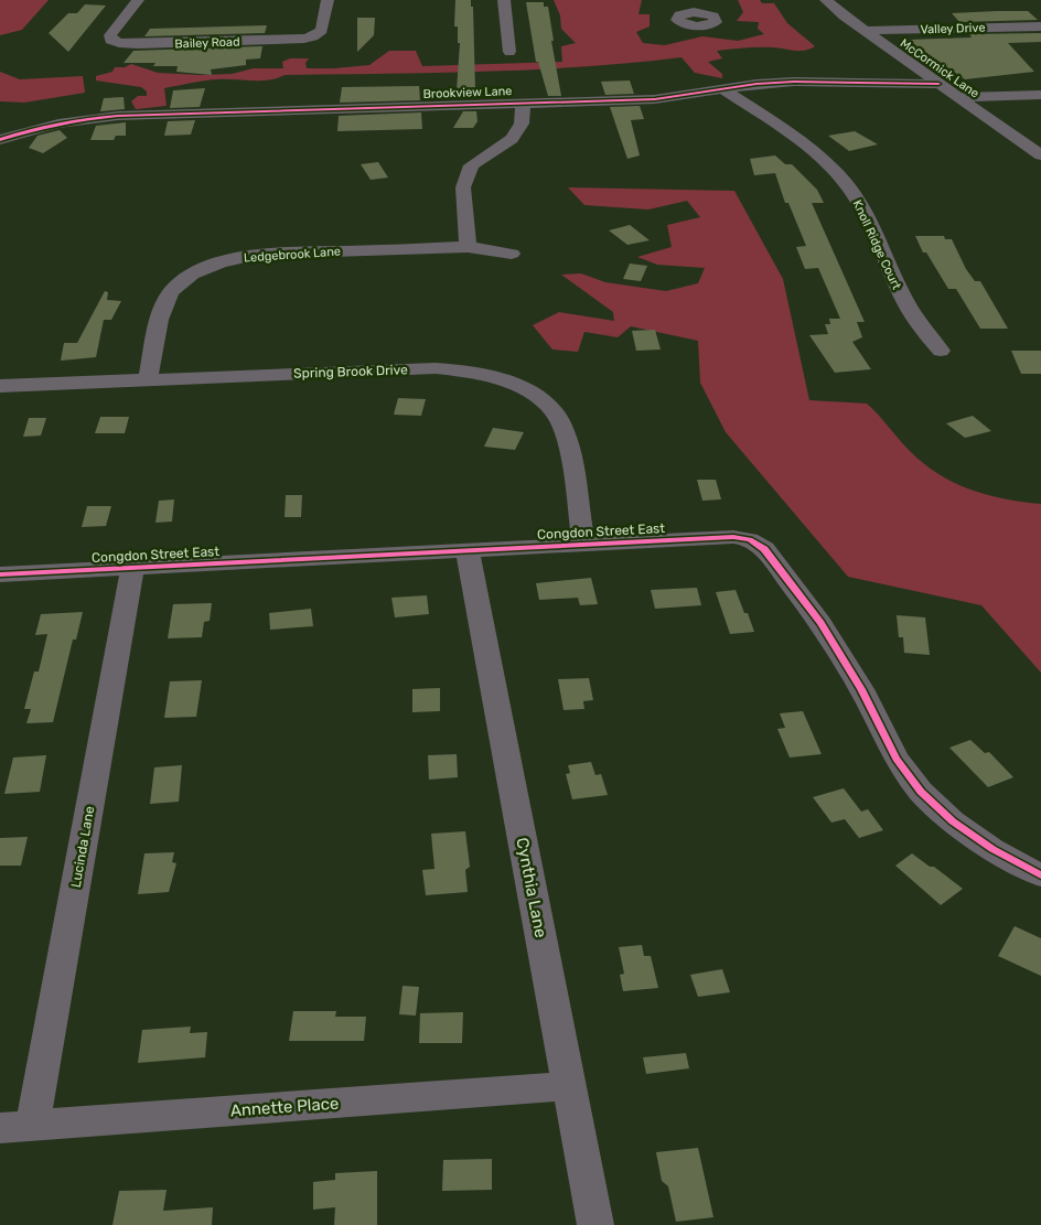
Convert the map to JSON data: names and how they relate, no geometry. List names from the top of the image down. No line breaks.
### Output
{"streets":{"street":["Valley Drive","Bailey Road","McCormick Lane","Brookview Lane","Knoll Ridge Court","Ledgebrook Lane","Spring Brook Drive","Congdon Street East","Lucinda Lane","Cynthia Lane","Annette Place"]},"crossings":[["Valley Drive","McCormick Lane"],["McCormick Lane","Brookview Lane"],["Brookview Lane","Knoll Ridge Court"],["Ledgebrook Lane","Spring Brook Drive"],["Spring Brook Drive","Congdon Street East"],["Congdon Street East","Lucinda Lane"],["Congdon Street East","Cynthia Lane"],["Lucinda Lane","Annette Place"],["Cynthia Lane","Annette Place"]]}
